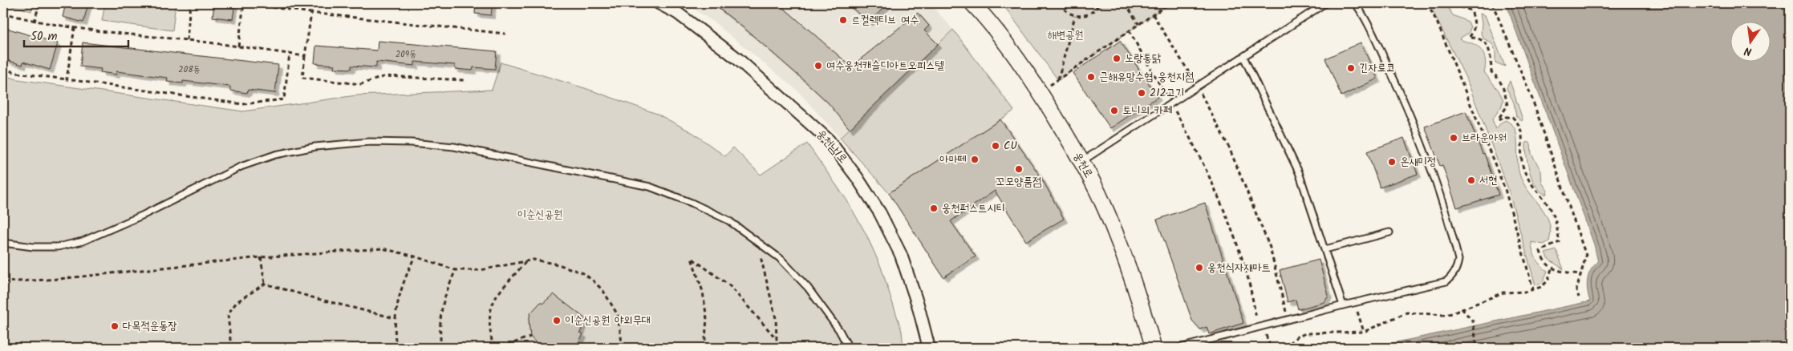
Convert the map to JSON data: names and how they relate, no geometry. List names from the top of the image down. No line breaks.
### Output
{"streets":{"street":["웅천남1로","웅천로"]},"parks":["해변공원","이순신공원"],"places":["르컬렉티브 여수","노랑통닭","여수웅천캐슬디아트오피스텔","긴자료코","근해유망수협 웅천지점","212고기","토니의 카페","브라운아워","CU","아마떼","온새미정","꼬모양품점","서현","웅천퍼스트시티","웅천식자재마트","이순신공원 야외무대","다목적운동장"],"house_numbers":["209동","208동"],"scale_bar":"50 m","north":"bottom"}
